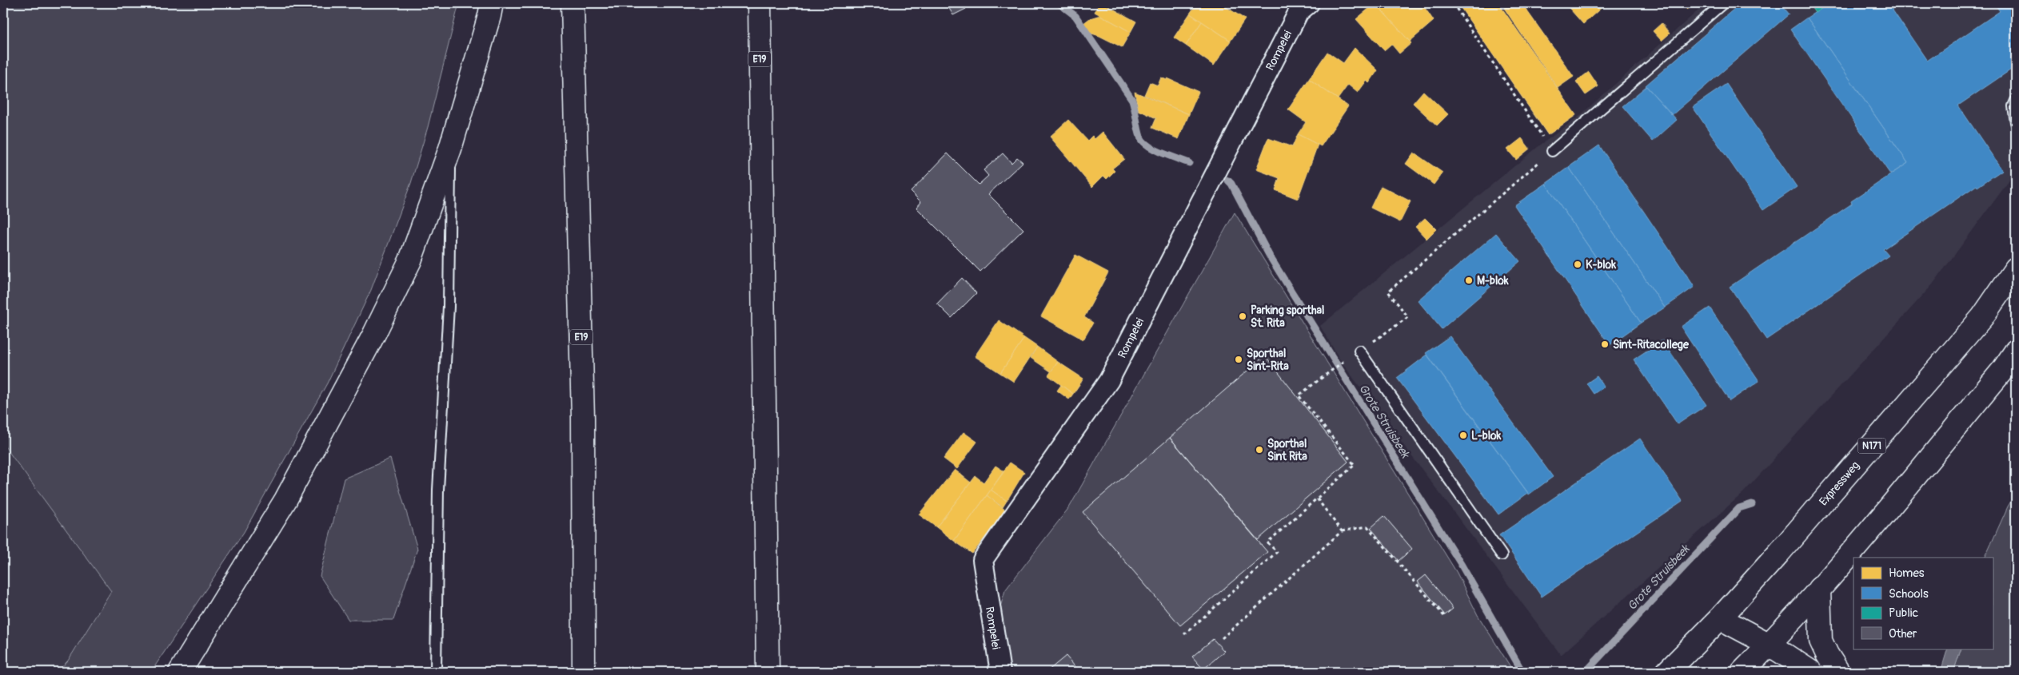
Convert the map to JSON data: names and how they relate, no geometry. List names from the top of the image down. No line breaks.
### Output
{"streets":{"highway":["E19","N171","Expressweg"],"street":["Rompelei"]},"water":["Grote Struisbeek"],"places":["K-blok","M-blok","Parking sporthal St. Rita","Sint-Ritacollege","Sporthal Sint-Rita","L-blok","Sporthal Sint Rita"],"legend":["Homes","Schools","Public","Other"]}
